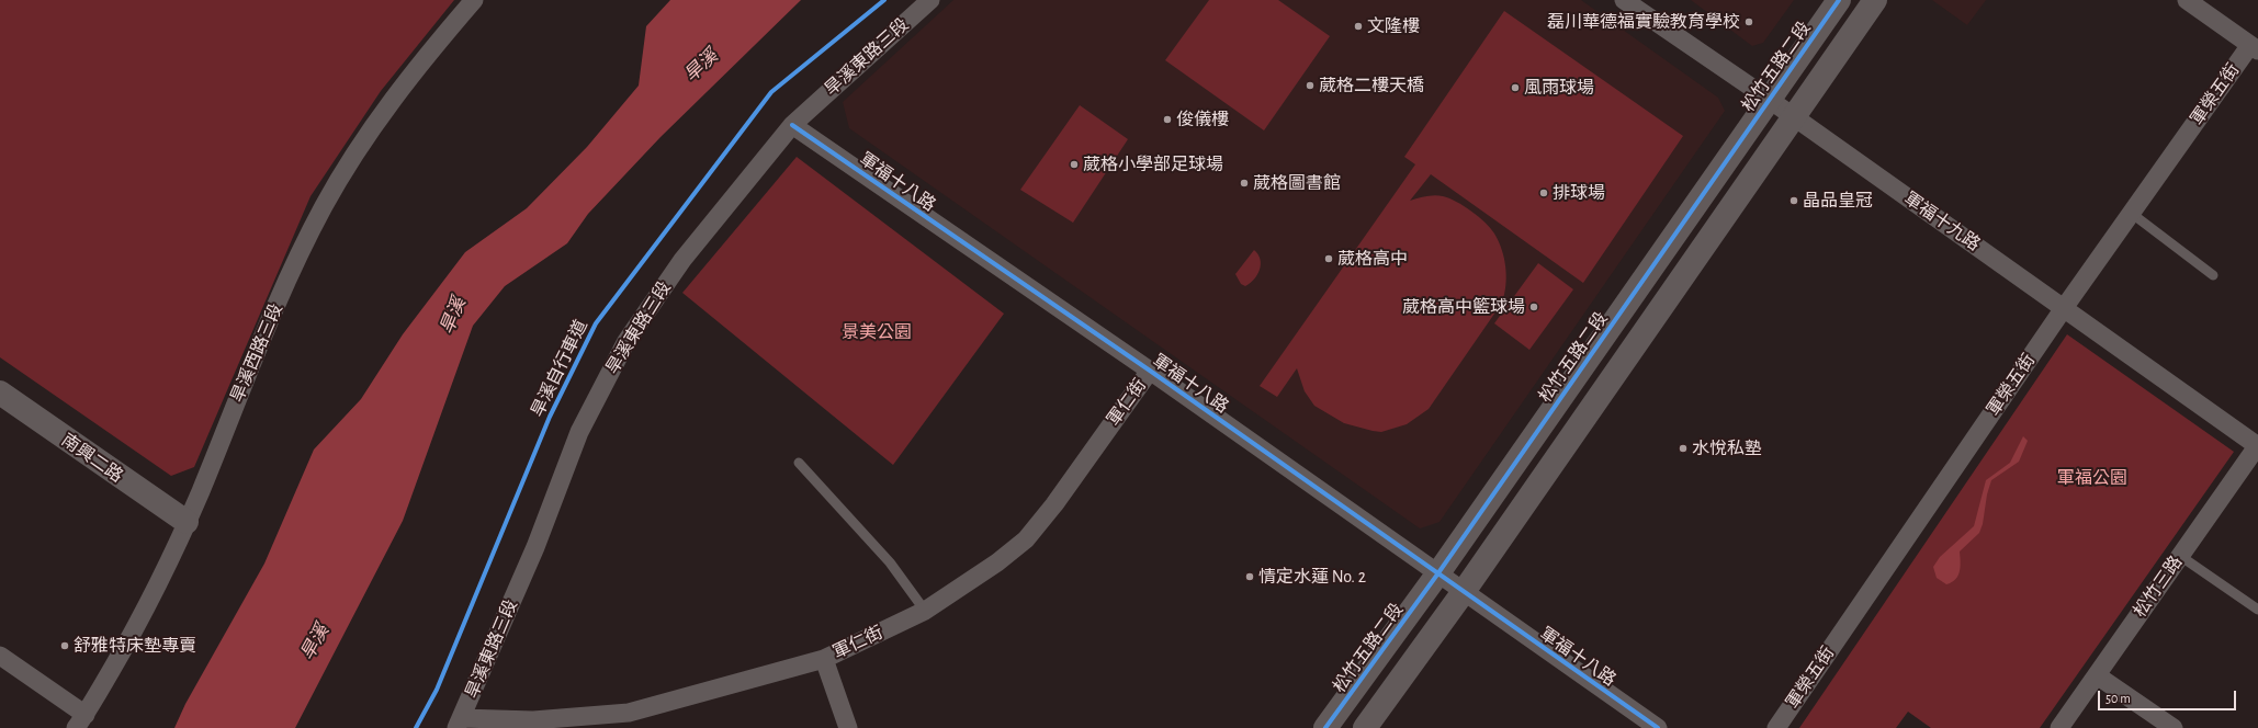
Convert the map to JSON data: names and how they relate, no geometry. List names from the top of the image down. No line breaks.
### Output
{"streets":{"street":["旱溪東路三段","松竹五路二段","軍榮五街","軍福十八路","軍福十九路","旱溪西路三段","軍仁街","南興二路","松竹三路"],"cycle path":["旱溪自行車道"]},"crossings":[["旱溪東路三段","軍福十八路"],["旱溪東路三段","軍仁街"],["松竹五路二段","軍福十八路"],["松竹五路二段","軍福十九路"],["軍榮五街","軍福十九路"],["軍福十八路","軍仁街"],["軍福十九路","松竹三路"],["旱溪西路三段","南興二路"]],"water":["旱溪"],"parks":["景美公園","軍福公園"],"places":["磊川華德福實驗教育學校","文隆樓","葳格二樓天橋","風雨球場","俊儀樓","葳格小學部足球場","葳格圖書館","排球場","晶品皇冠","葳格高中","葳格高中籃球場","水悅私塾","情定水蓮 No. 2","舒雅特床墊專賣"],"scale_bar":"50 m"}
